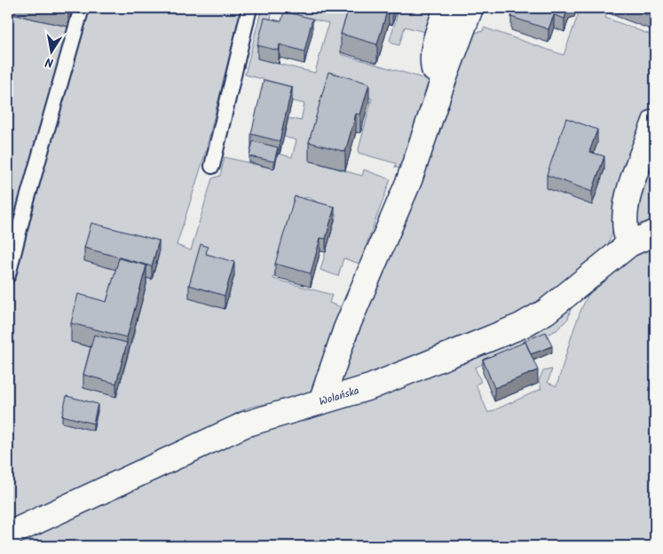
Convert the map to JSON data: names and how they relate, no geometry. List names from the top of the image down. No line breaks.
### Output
{"streets":{"street":["Wolańska"]},"north":"bottom"}
